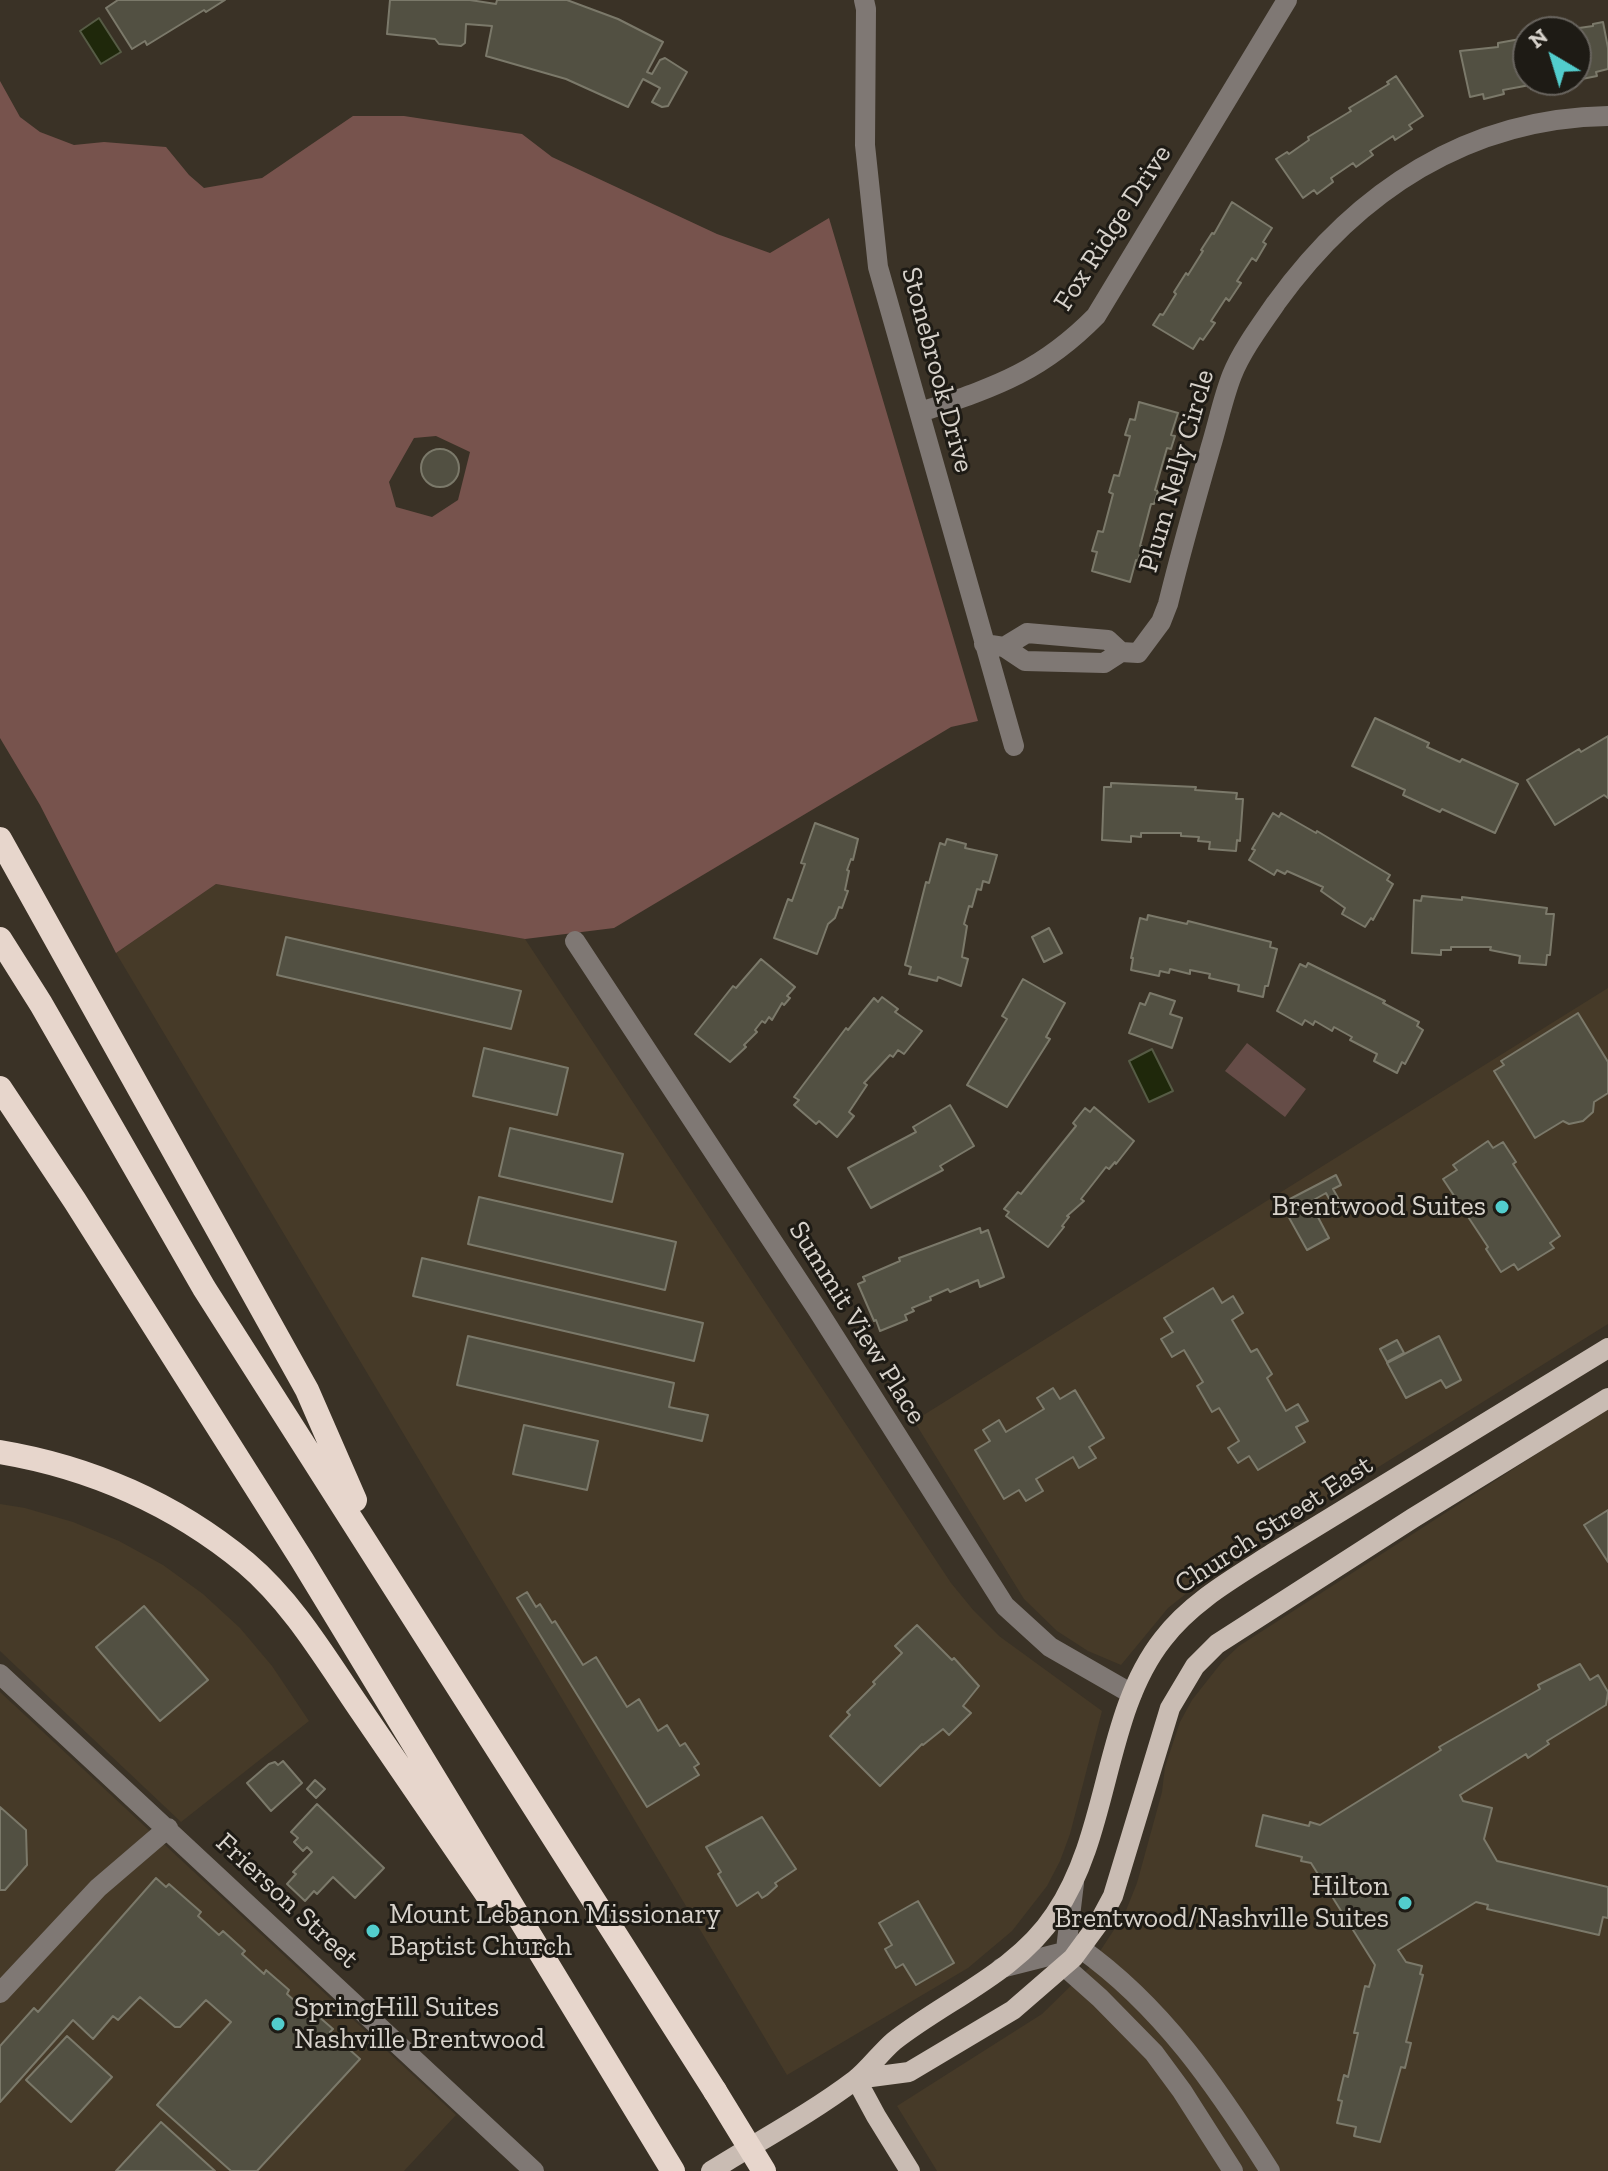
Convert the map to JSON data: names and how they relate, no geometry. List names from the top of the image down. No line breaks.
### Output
{"streets":{"main road":["Church Street East"],"street":["Fox Ridge Drive","Stonebrook Drive","Plum Nelly Circle","Summit View Place","Frierson Street"]},"crossings":[["Fox Ridge Drive","Stonebrook Drive"],["Stonebrook Drive","Plum Nelly Circle"],["Summit View Place","Church Street East"]],"places":["Brentwood Suites","Hilton Brentwood/Nashville Suites","Mount Lebanon Missionary Baptist Church","SpringHill Suites Nashville Brentwood"],"north":"top left"}
